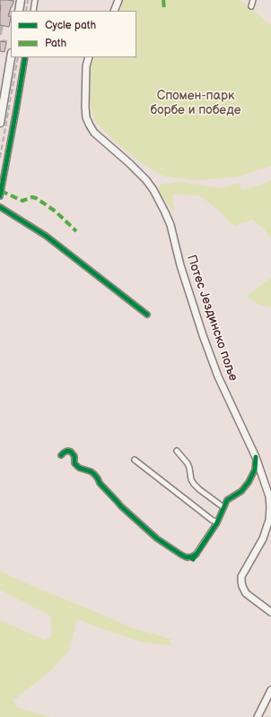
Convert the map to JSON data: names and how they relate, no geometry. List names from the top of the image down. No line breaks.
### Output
{"streets":{"main road":["Потес Јездинско поље"]},"parks":["Спомен-парк борбе и победе"],"legend":["Cycle path","Path"]}
